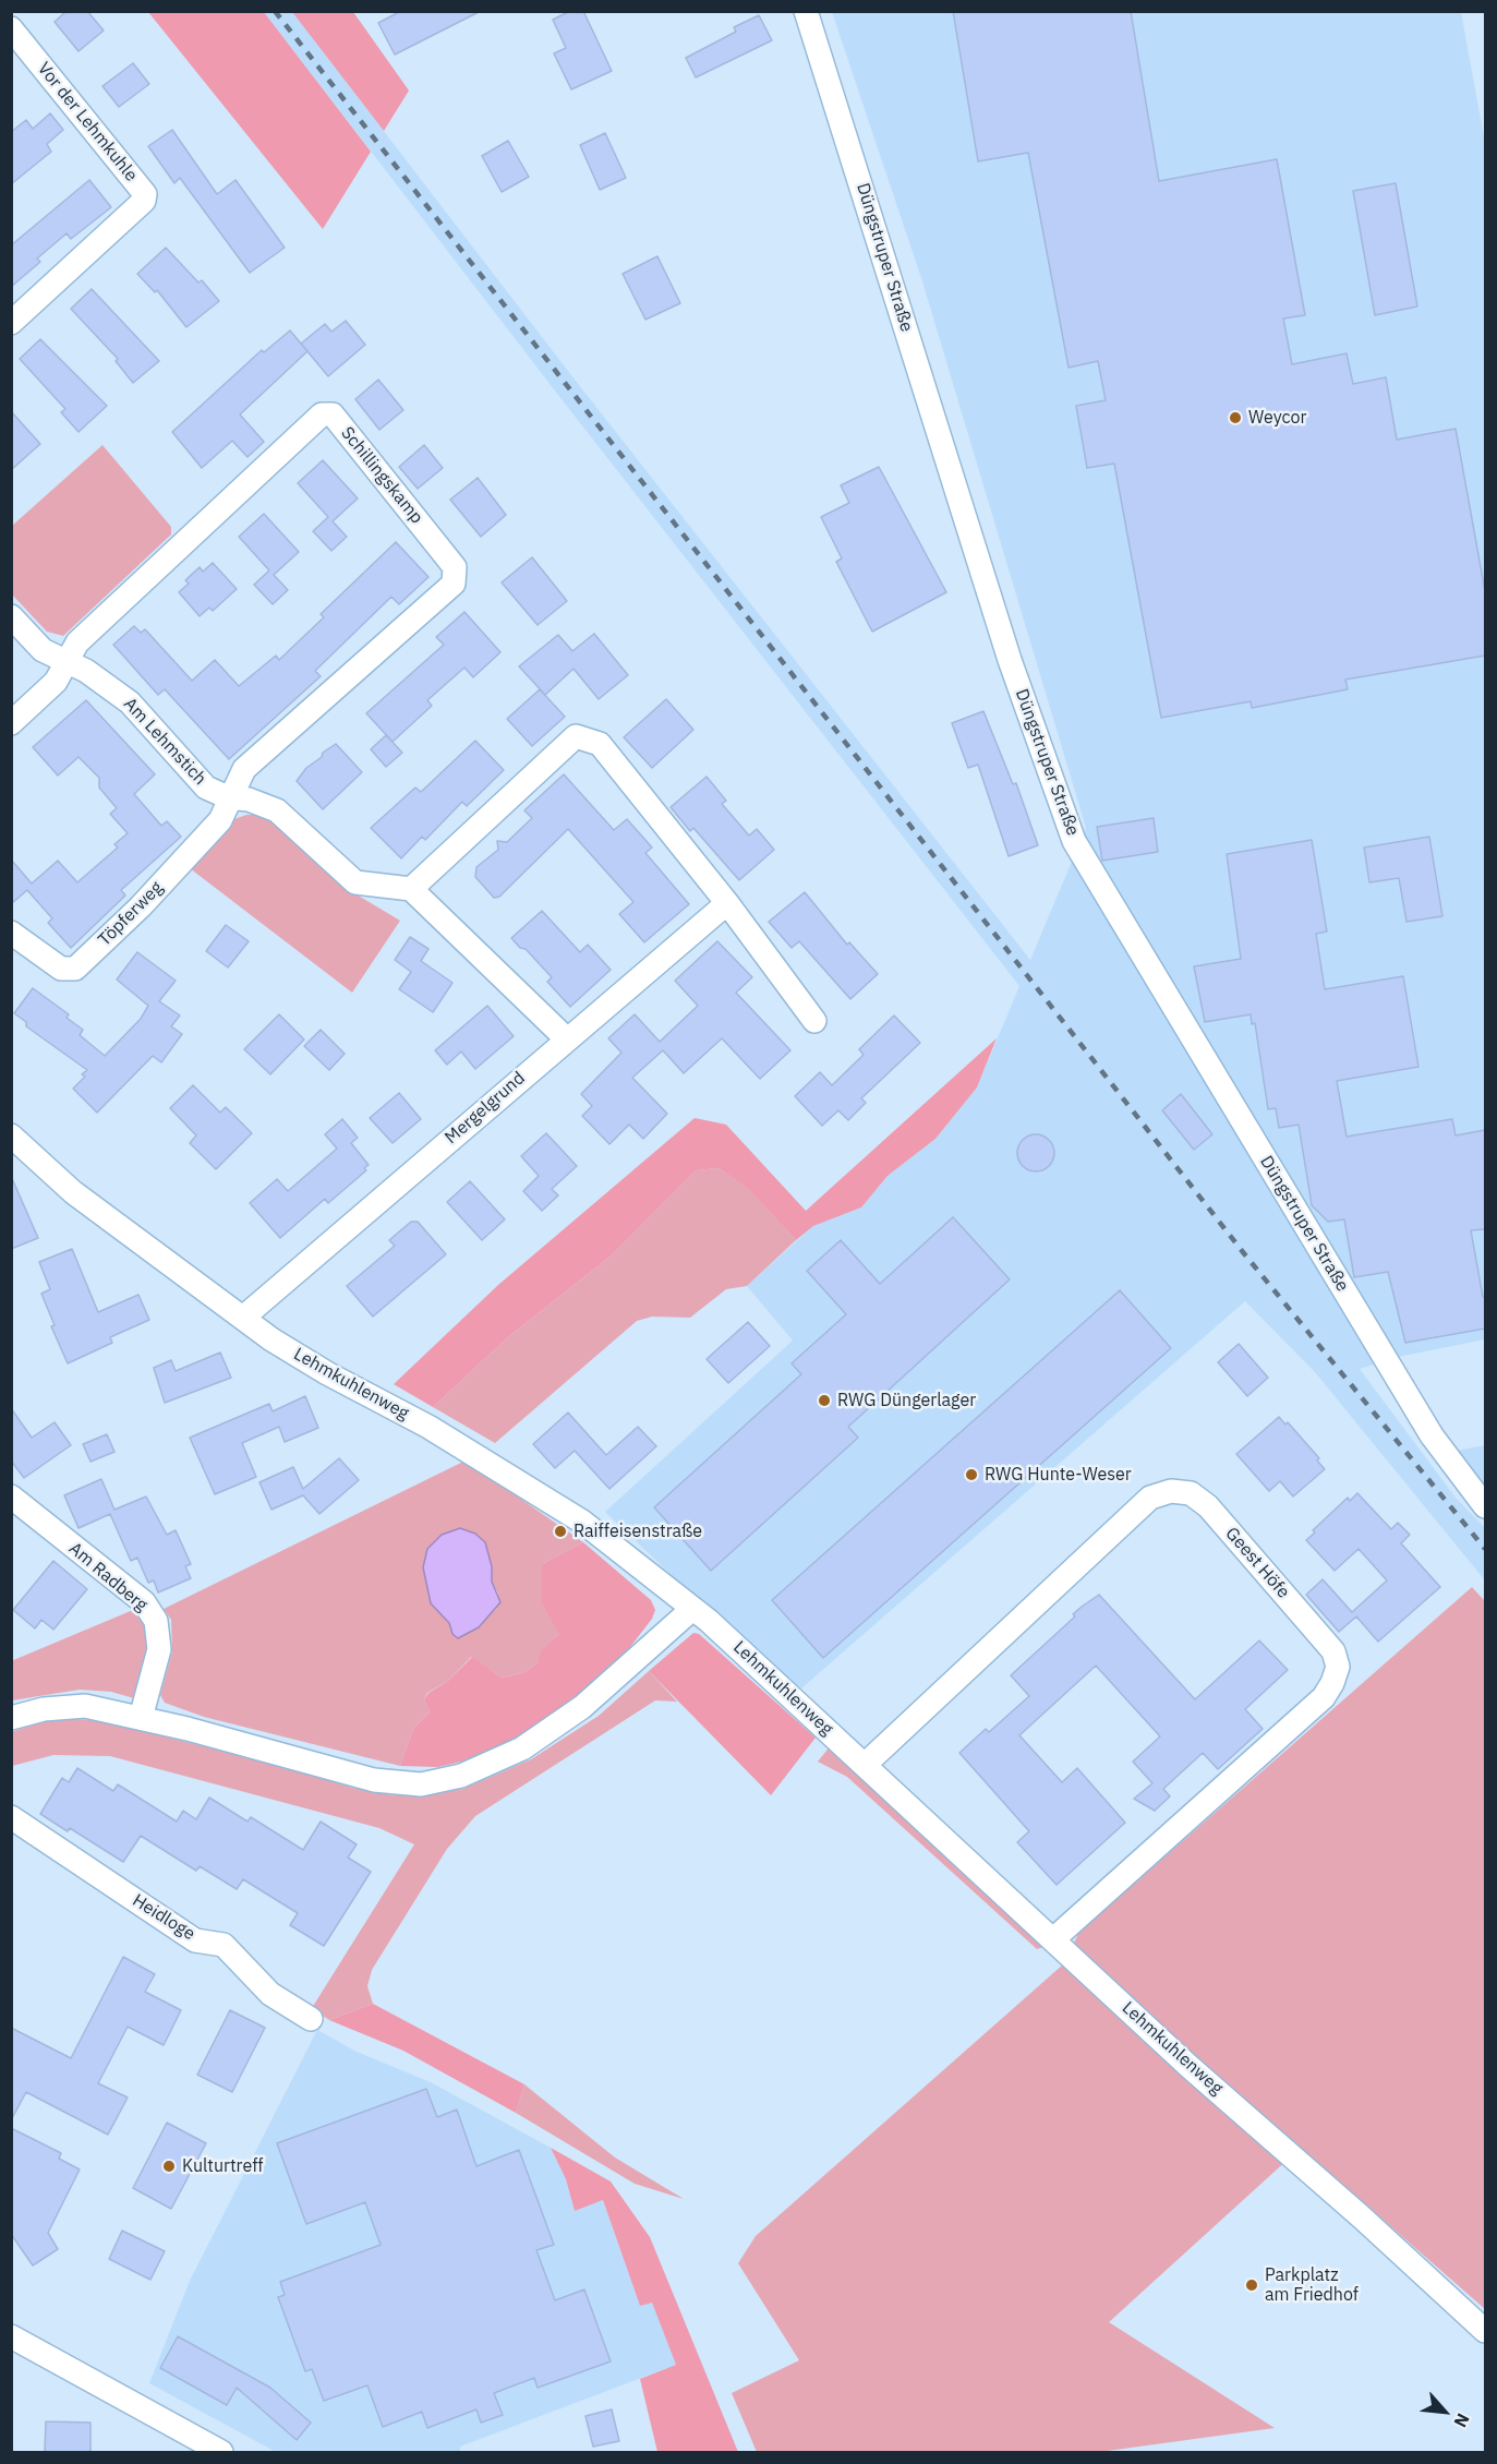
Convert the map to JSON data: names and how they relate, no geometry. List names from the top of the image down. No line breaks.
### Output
{"streets":{"street":["Vor der Lehmkuhle","Düngstruper Straße","Schillingskamp","Am Lehmstich","Töpferweg","Mergelgrund","Lehmkuhlenweg","Geest Höfe","Am Radberg","Heidloge"]},"crossings":[["Schillingskamp","Am Lehmstich"],["Schillingskamp","Töpferweg"],["Am Lehmstich","Töpferweg"],["Mergelgrund","Lehmkuhlenweg"],["Lehmkuhlenweg","Geest Höfe"]],"places":["Weycor","RWG Düngerlager","RWG Hunte-Weser","Raiffeisenstraße","Kulturtreff","Parkplatz am Friedhof"],"north":"bottom right"}
